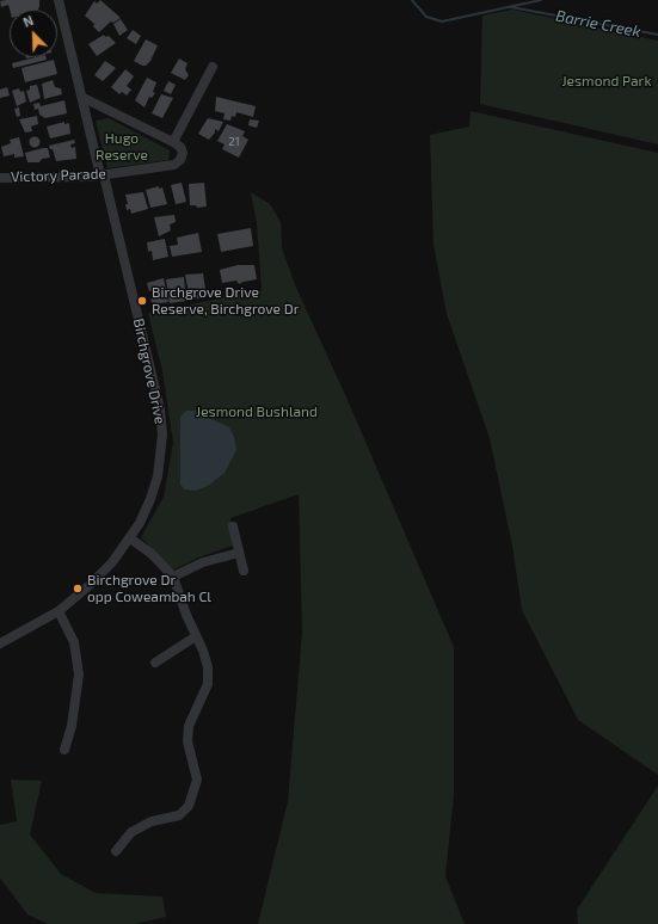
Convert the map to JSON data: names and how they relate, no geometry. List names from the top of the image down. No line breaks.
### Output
{"streets":{"street":["Victory Parade","Birchgrove Drive"]},"crossings":[["Victory Parade","Birchgrove Drive"]],"water":["Barrie Creek"],"parks":["Jesmond Park","Hugo Reserve","Jesmond Bushland"],"places":["Birchgrove Drive Reserve, Birchgrove Dr","Birchgrove Dr opp Coweambah Cl"],"house_numbers":["21"],"north":"top left"}
